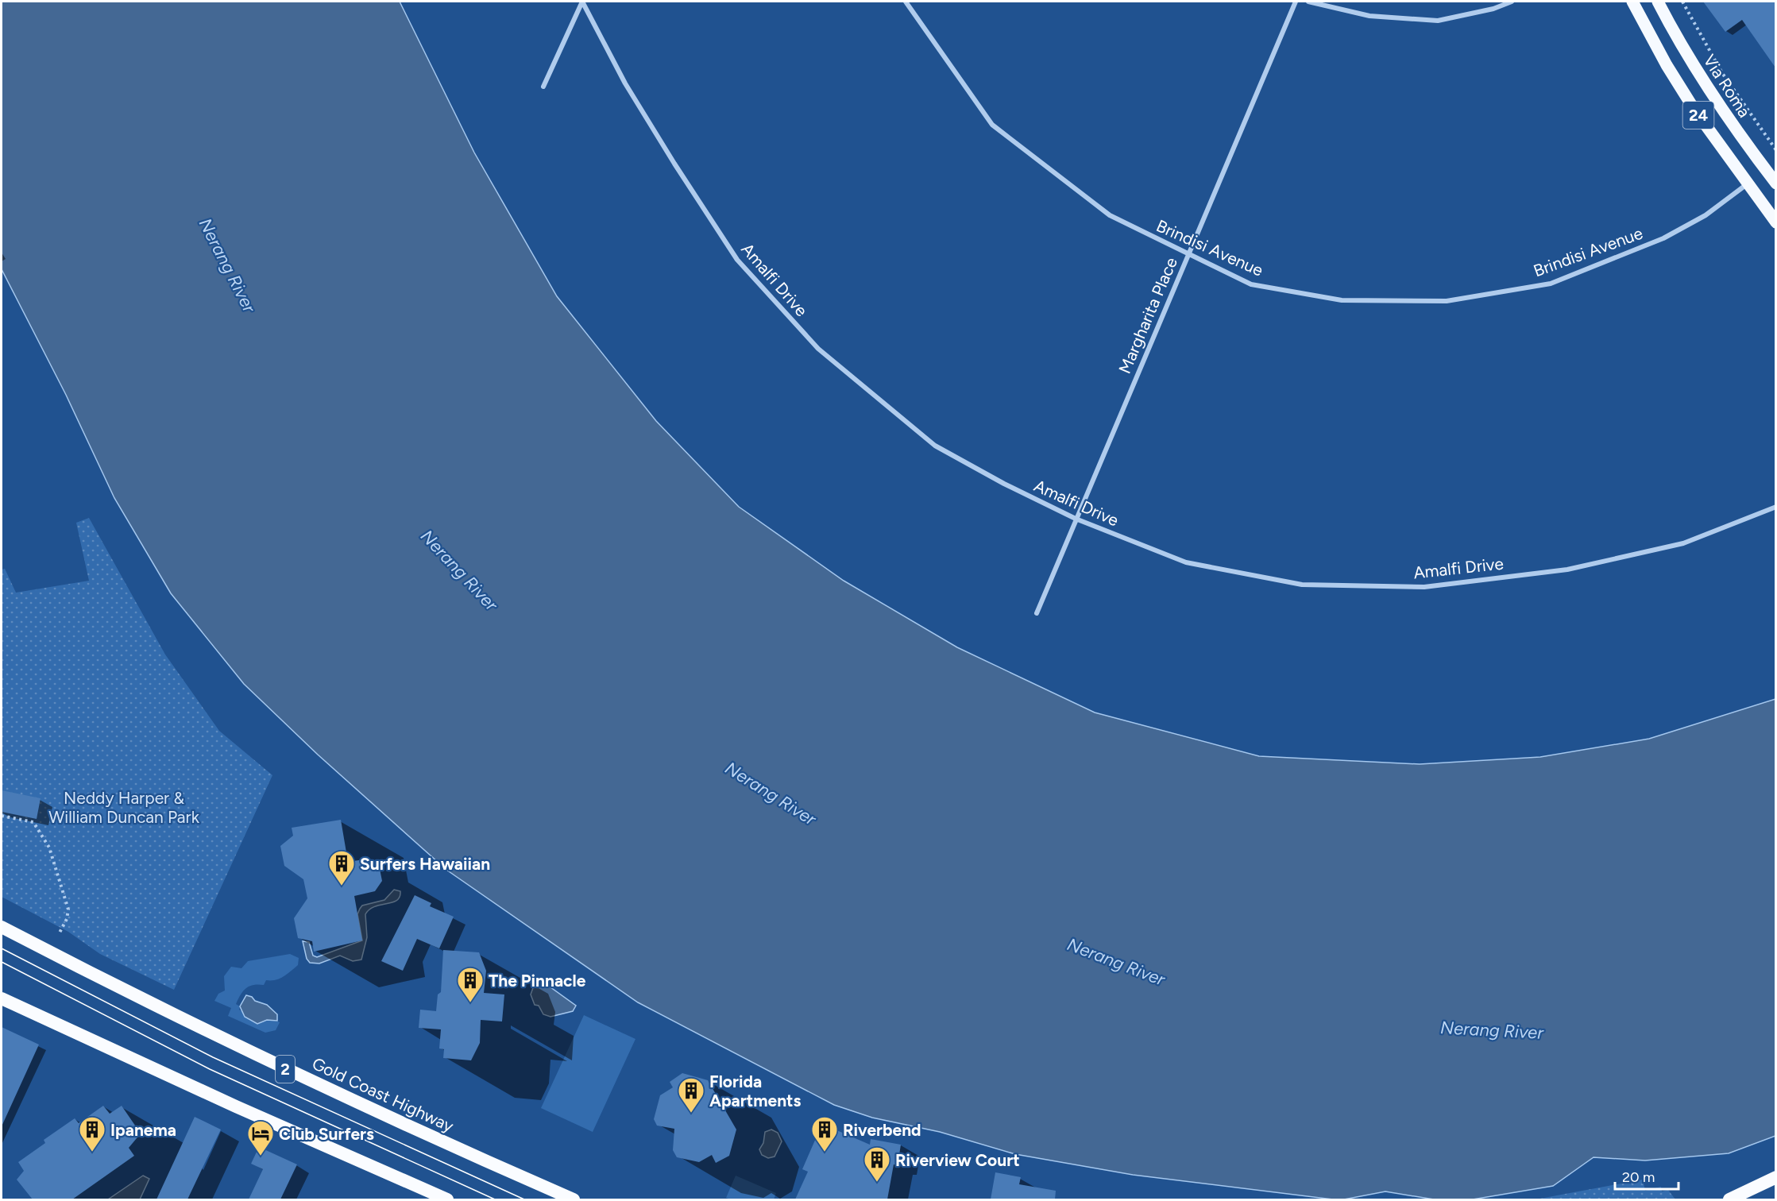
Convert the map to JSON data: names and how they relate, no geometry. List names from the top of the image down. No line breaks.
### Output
{"streets":{"highway":["2","Gold Coast Highway"],"main road":["Via Roma","24"],"street":["Brindisi Avenue","Amalfi Drive","Margharita Place"]},"crossings":[["24","Brindisi Avenue"],["Brindisi Avenue","Margharita Place"],["Amalfi Drive","Margharita Place"]],"water":["Nerang River"],"parks":["Neddy Harper & William Duncan Park"],"places":{"building":["Surfers Hawaiian","The Pinnacle","Florida Apartments","Ipanema","Riverbend","Riverview Court"],"hotel":["Club Surfers"]},"scale_bar":"20 m"}
